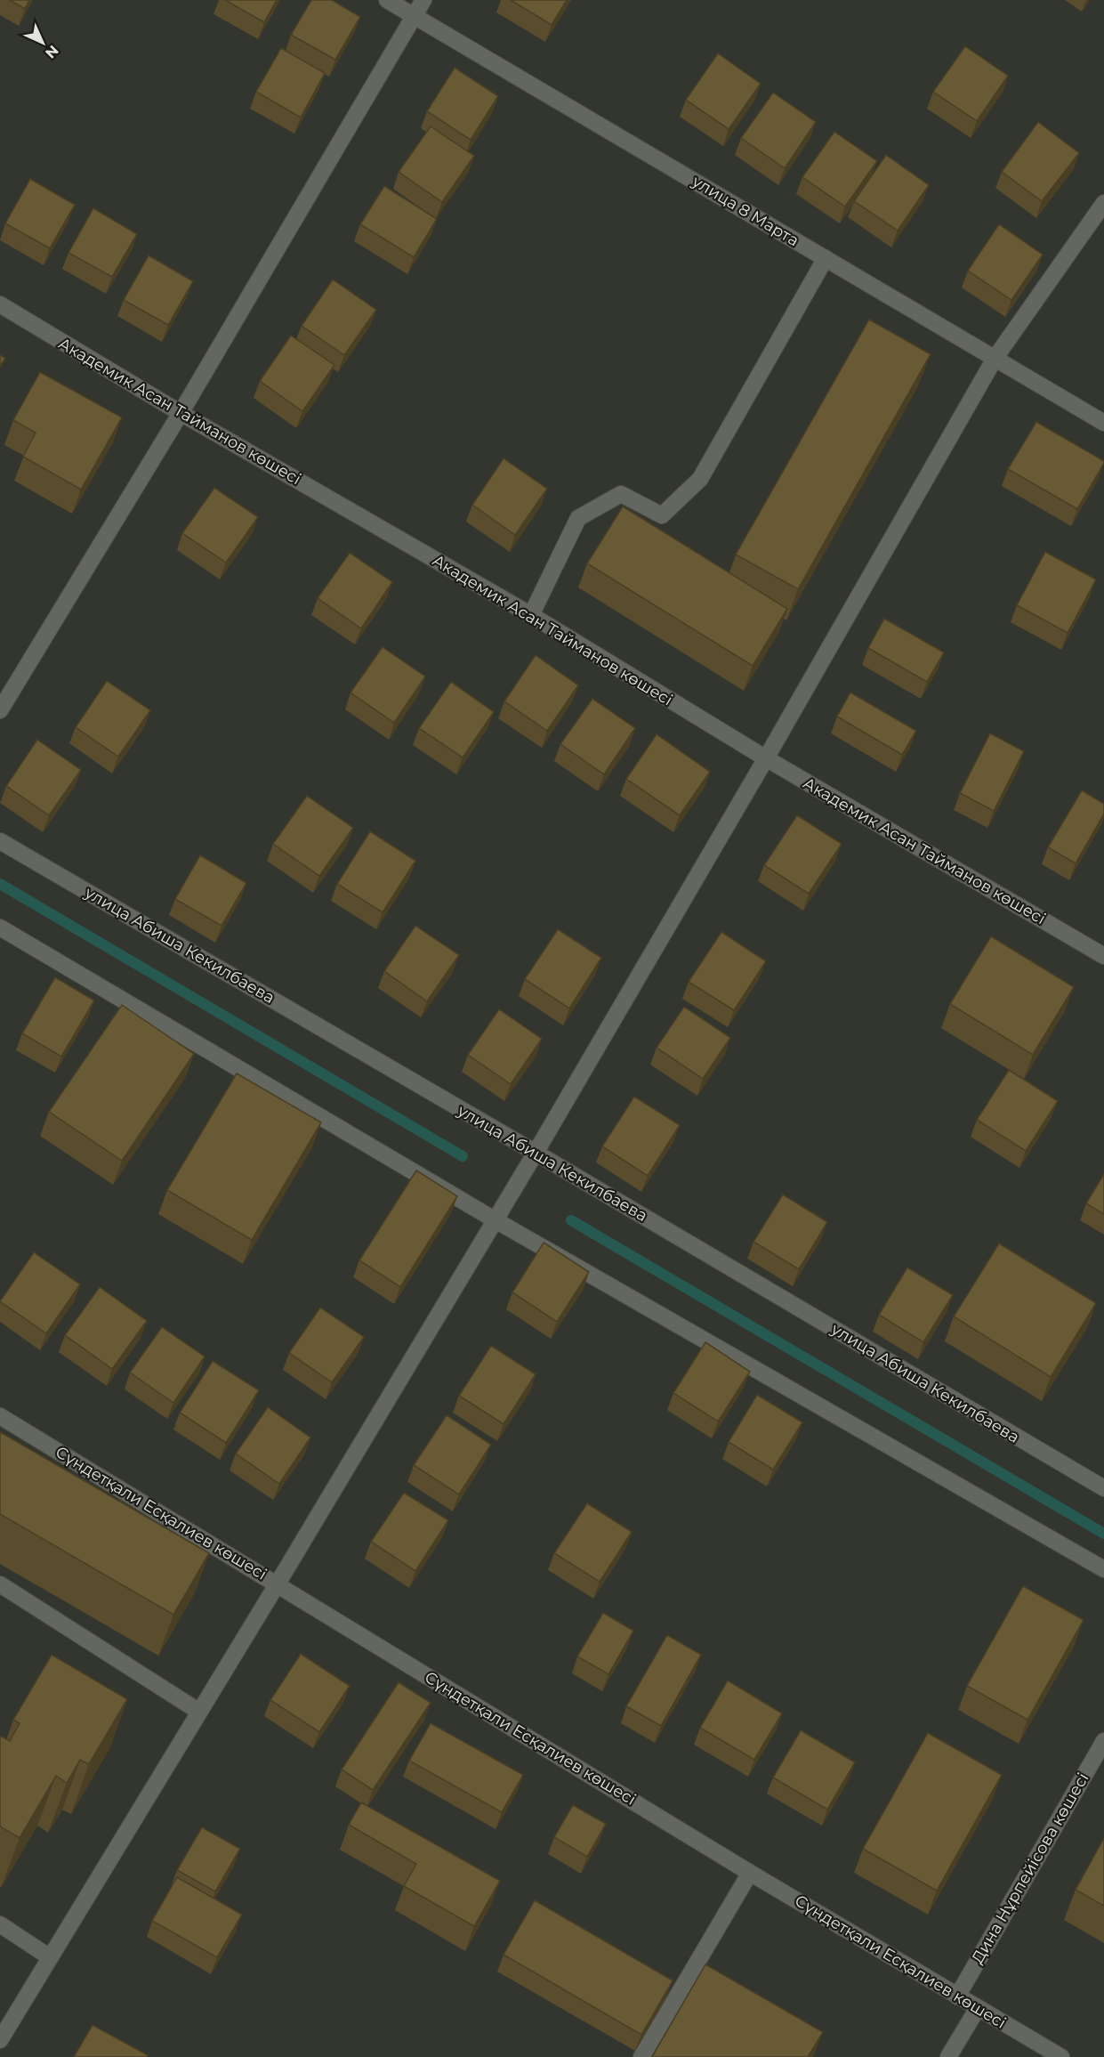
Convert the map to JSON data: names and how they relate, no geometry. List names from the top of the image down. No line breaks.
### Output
{"streets":{"street":["улица 8 Марта","Академик Асан Тайманов көшесі","улица Абиша Кекилбаева","Сүндетқали Есқалиев көшесі","Дина Нұрпейісова көшесі"]},"crossings":[["Сүндетқали Есқалиев көшесі","Дина Нұрпейісова көшесі"]],"north":"bottom right"}
